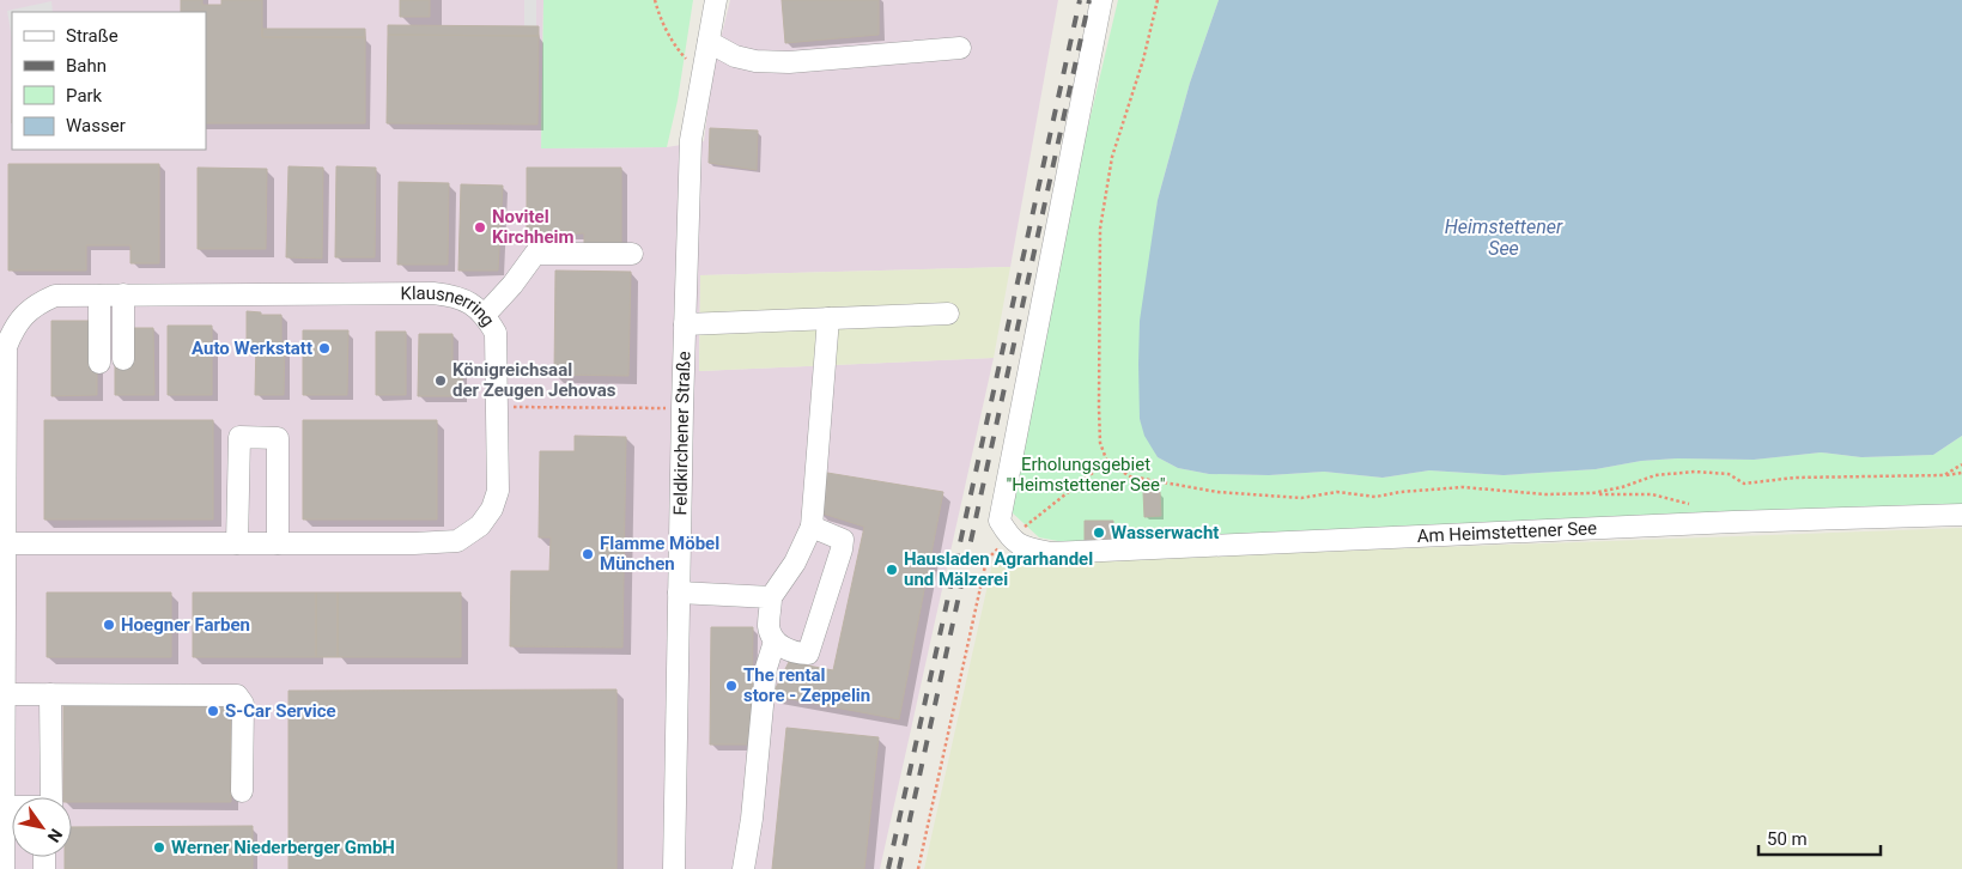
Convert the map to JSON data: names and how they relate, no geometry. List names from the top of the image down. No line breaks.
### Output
{"streets":{"street":["Klausnerring","Feldkirchener Straße","Am Heimstettener See"]},"water":["Heimstettener See"],"parks":["Erholungsgebiet \"Heimstettener See\""],"places":["Novitel Kirchheim","Auto Werkstatt","Königreichsaal der Zeugen Jehovas","Wasserwacht","Flamme Möbel München","Hausladen Agrarhandel und Mälzerei","Hoegner Farben","The rental store - Zeppelin","S-Car Service","Werner Niederberger GmbH"],"legend":["Straße","Bahn","Park","Wasser"],"scale_bar":"50 m","north":"bottom right"}
